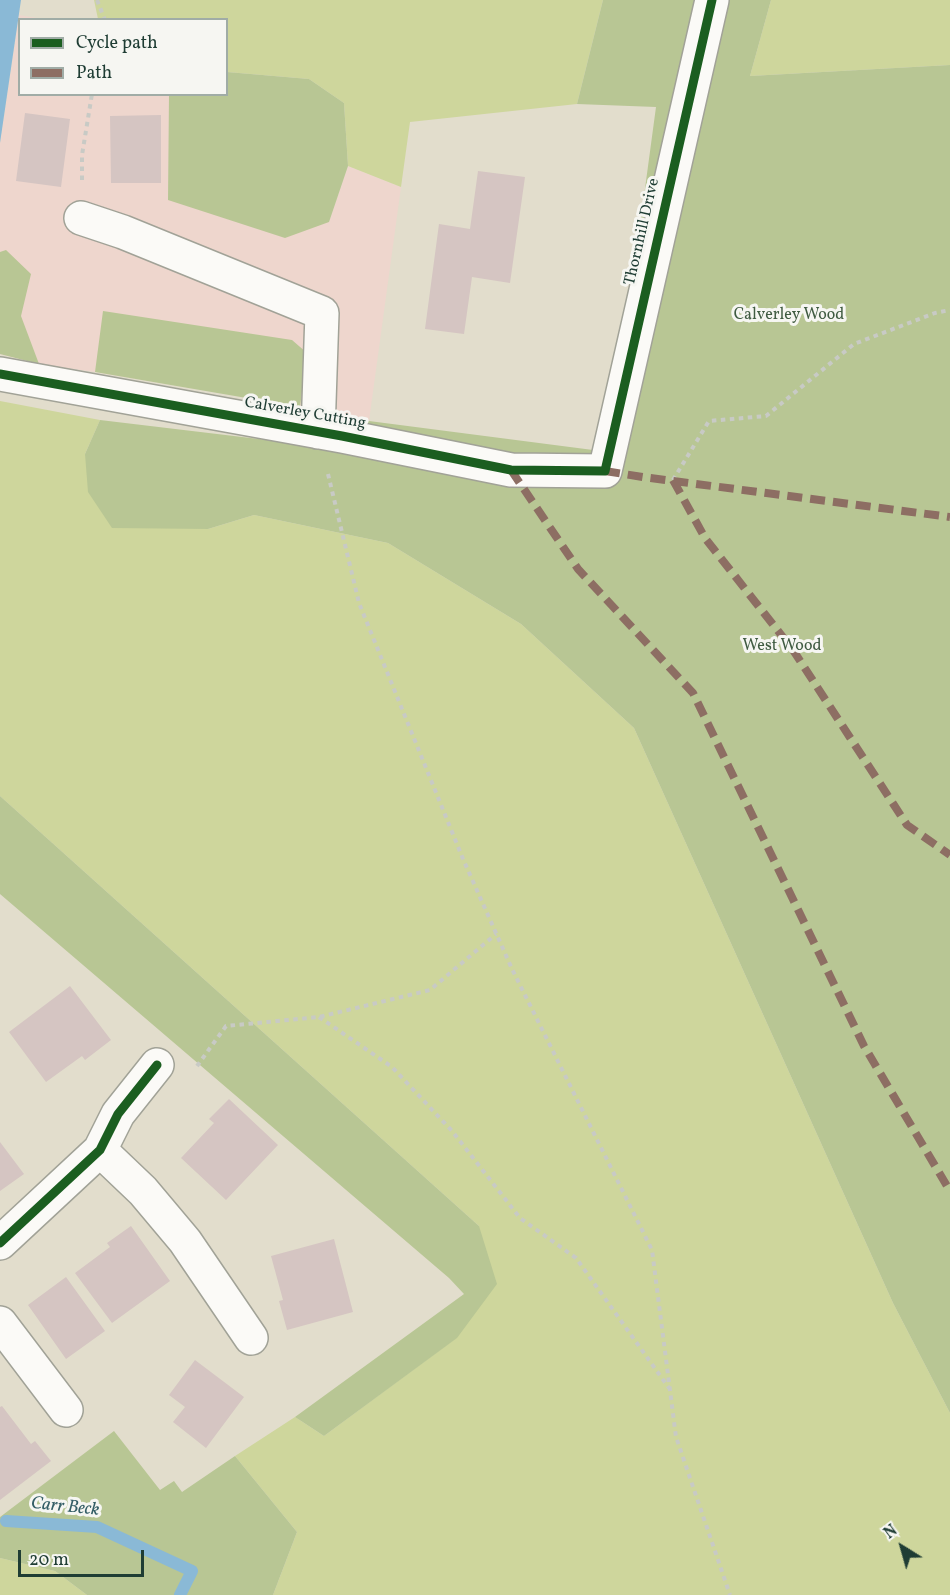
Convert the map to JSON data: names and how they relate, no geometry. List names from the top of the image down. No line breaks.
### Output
{"streets":{"street":["Thornhill Drive","Calverley Cutting"]},"crossings":[["Thornhill Drive","Calverley Cutting"]],"water":["Carr Beck"],"parks":["Calverley Wood","West Wood"],"legend":["Cycle path","Path"],"scale_bar":"20 m","north":"top left"}
